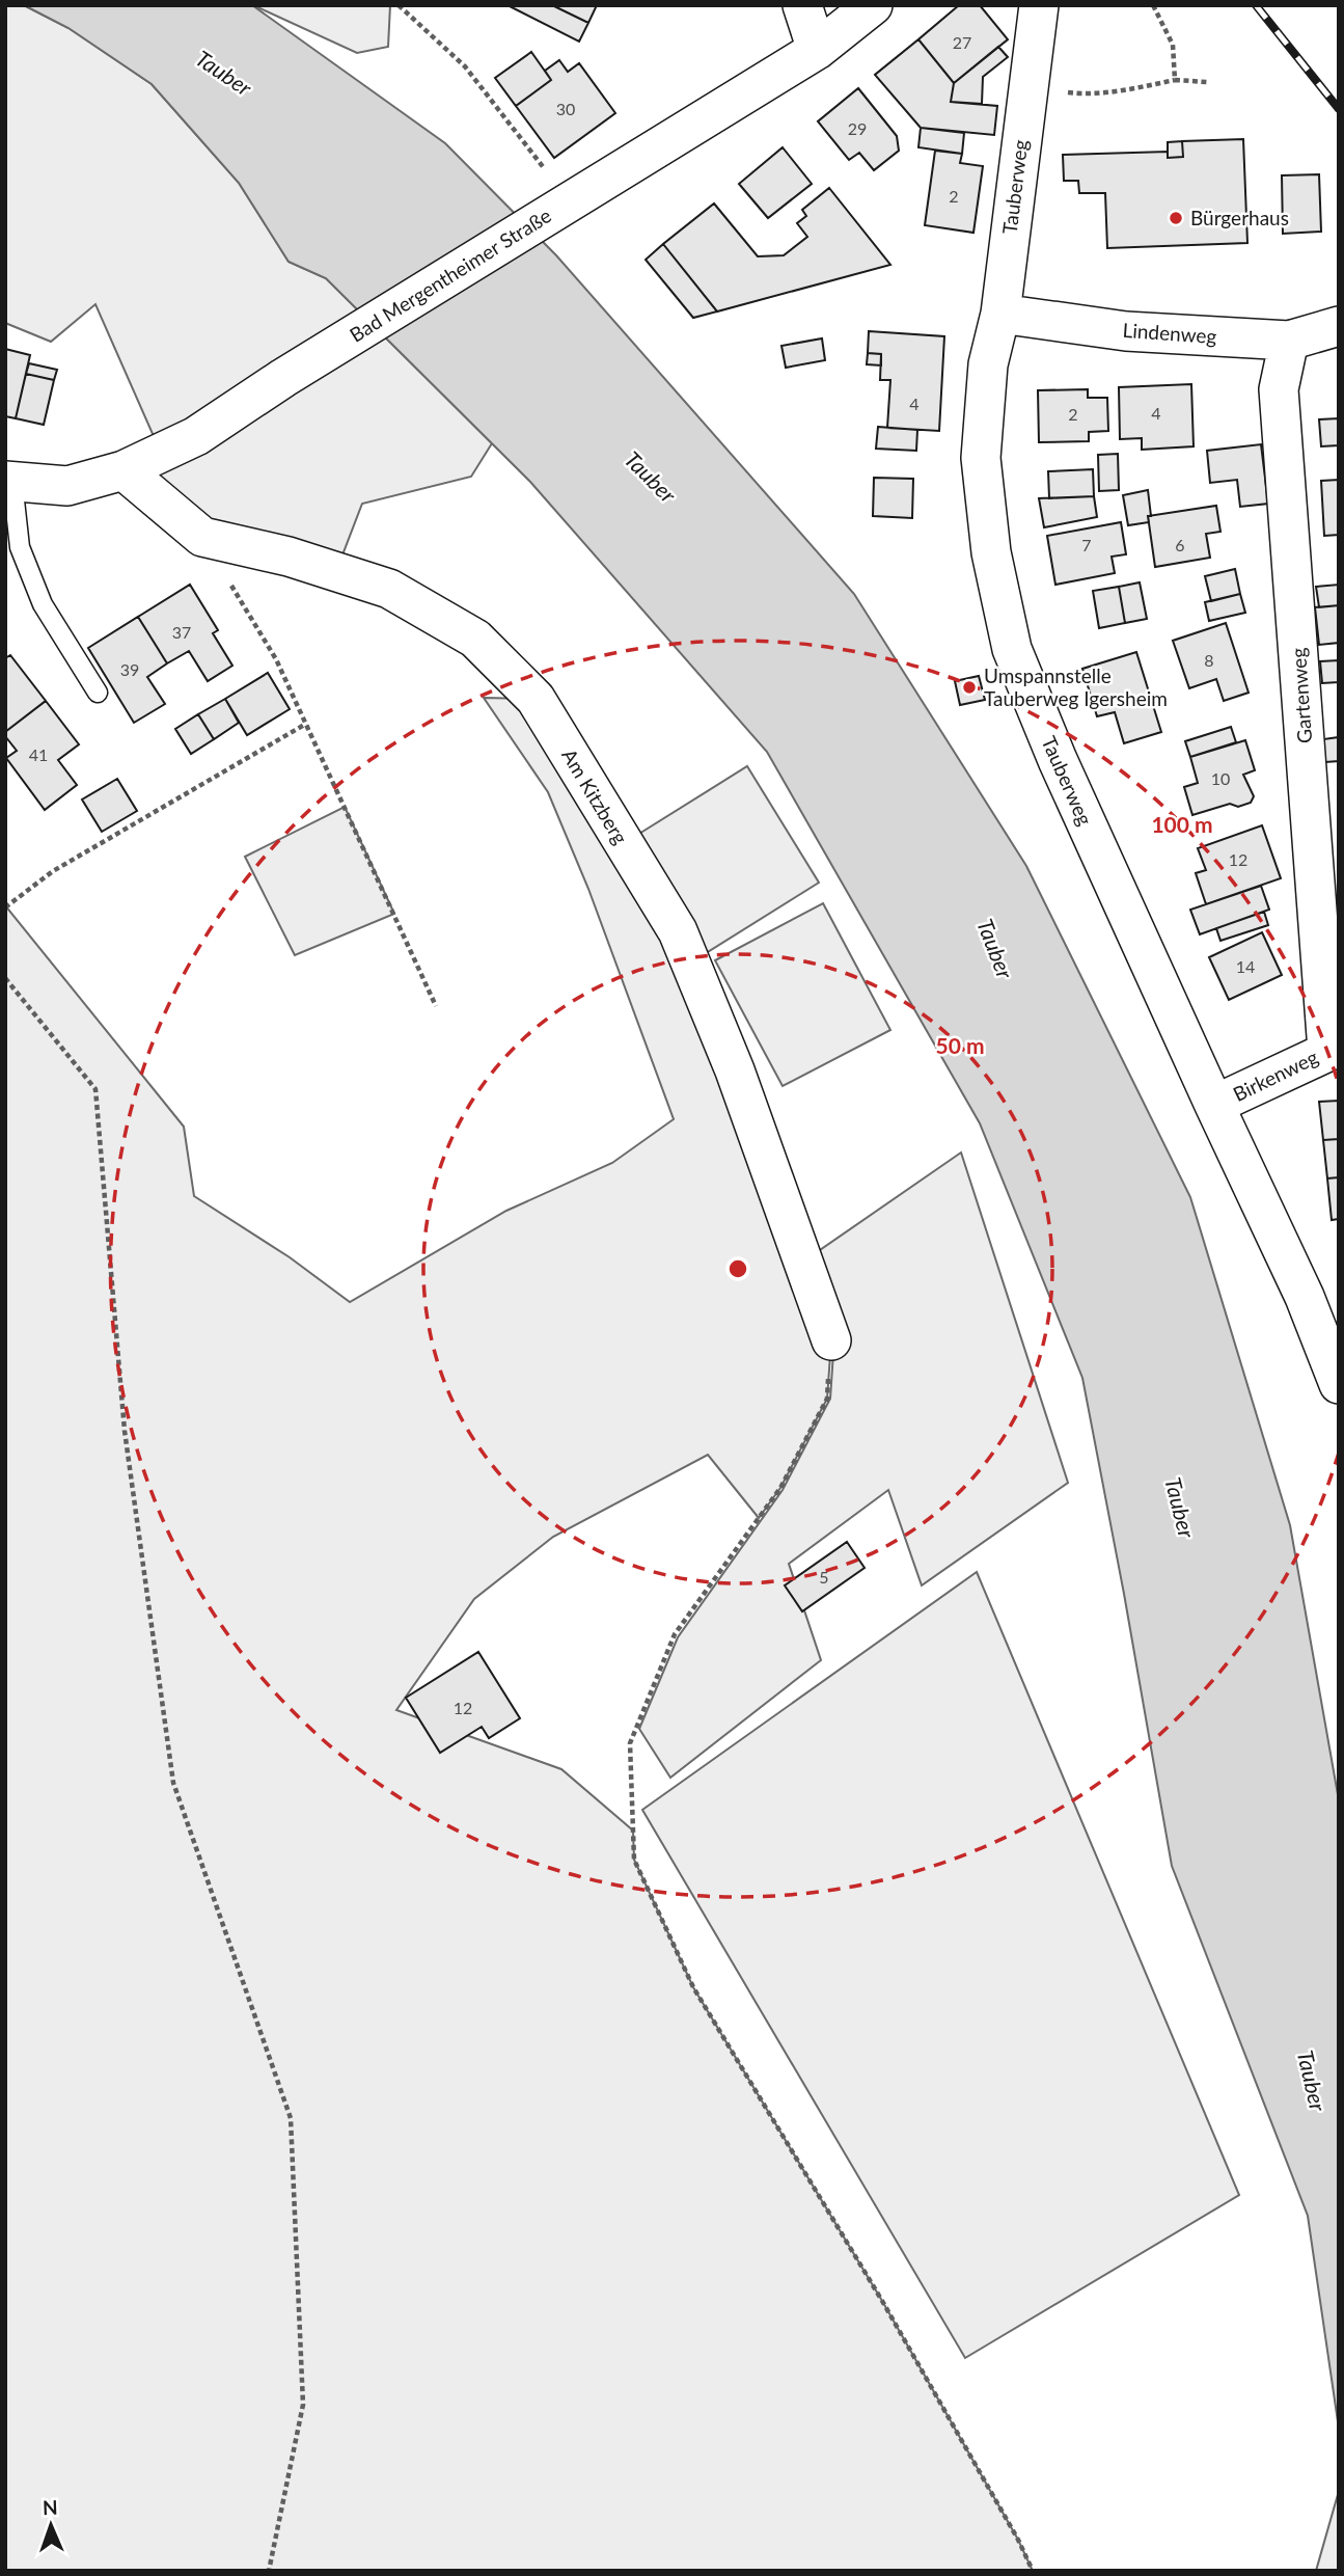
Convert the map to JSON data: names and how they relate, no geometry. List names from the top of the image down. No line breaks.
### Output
{"streets":{"street":["Tauberweg","Bad Mergentheimer Straße","Lindenweg","Gartenweg","Am Kitzberg","Birkenweg"]},"crossings":[["Tauberweg","Lindenweg"],["Tauberweg","Birkenweg"],["Bad Mergentheimer Straße","Am Kitzberg"],["Lindenweg","Gartenweg"],["Gartenweg","Birkenweg"]],"water":["Tauber"],"places":["Bürgerhaus","Umspannstelle Tauberweg Igersheim"],"house_numbers":["27","30","29","2","4","4","2","7","6","37","8","39","41","10","12","14","5","12"],"north":"top","rings":["100 m","50 m"]}
